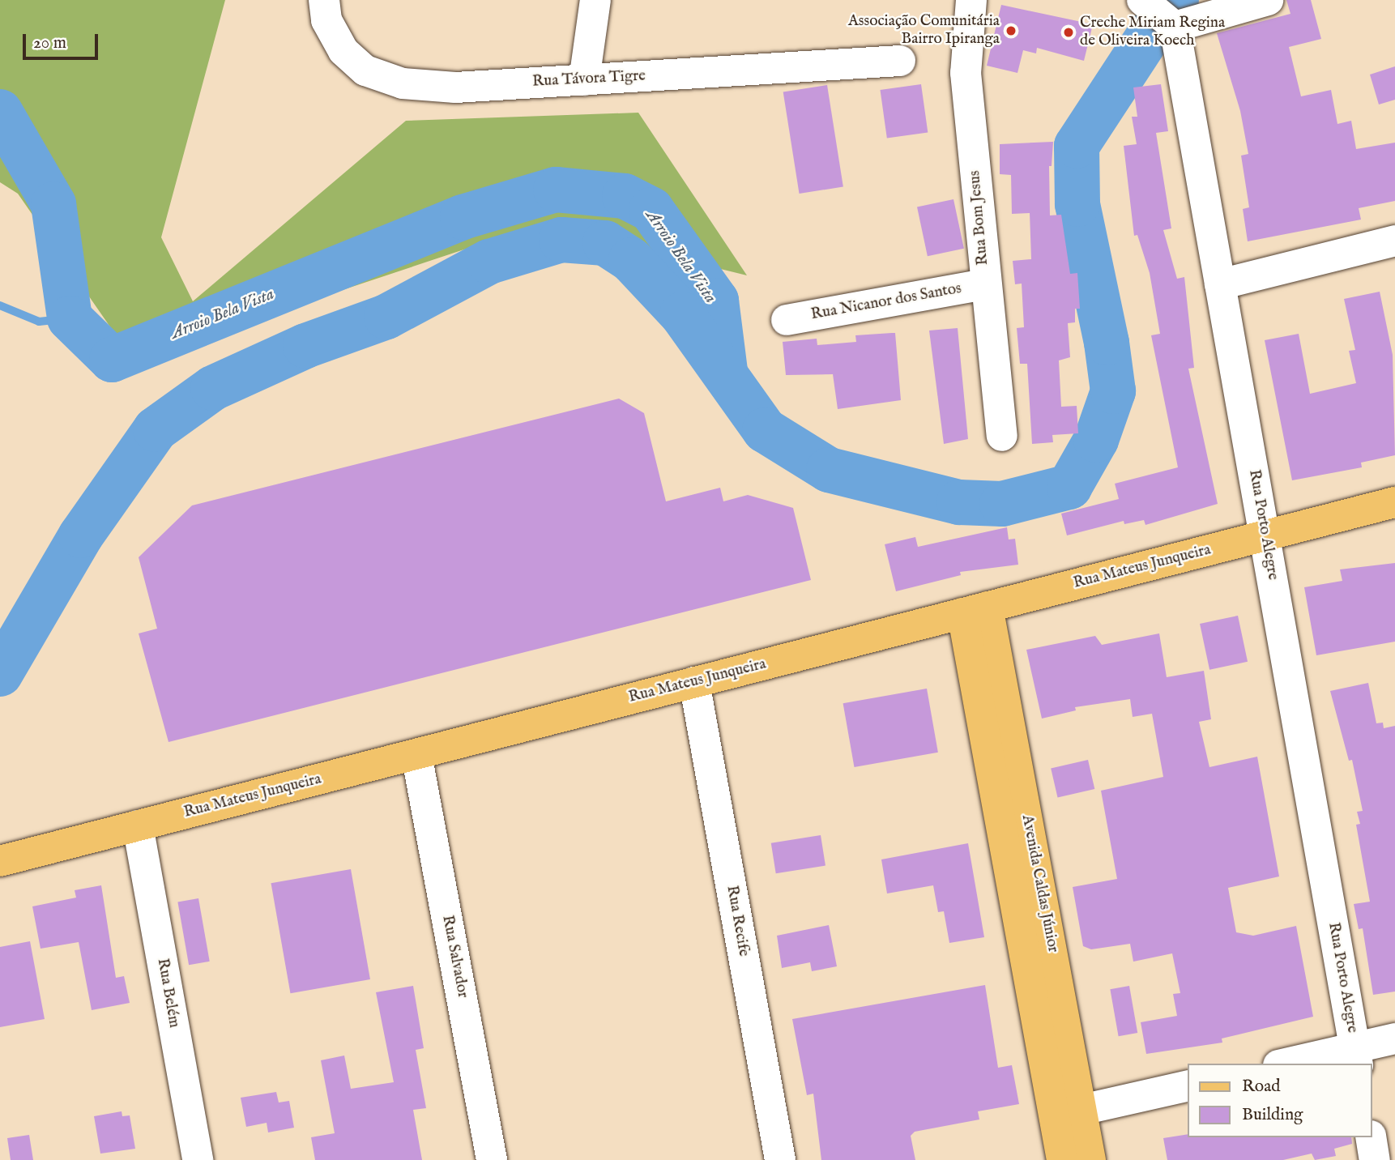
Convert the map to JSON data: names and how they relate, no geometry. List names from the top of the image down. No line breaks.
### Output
{"streets":{"main road":["Rua Mateus Junqueira","Avenida Caldas Júnior"],"street":["Rua Távora Tigre","Rua Bom Jesus","Rua Nicanor dos Santos","Rua Porto Alegre","Rua Recife","Rua Salvador","Rua Belém"]},"crossings":[["Rua Bom Jesus","Rua Nicanor dos Santos"],["Rua Porto Alegre","Rua Mateus Junqueira"],["Rua Mateus Junqueira","Avenida Caldas Júnior"],["Rua Mateus Junqueira","Rua Recife"],["Rua Mateus Junqueira","Rua Salvador"],["Rua Mateus Junqueira","Rua Belém"]],"water":["Arroio Bela Vista"],"places":["Associação Comunitária Bairro Ipiranga","Creche Miriam Regina de Oliveira Koech"],"legend":["Road","Building"],"scale_bar":"20 m"}
